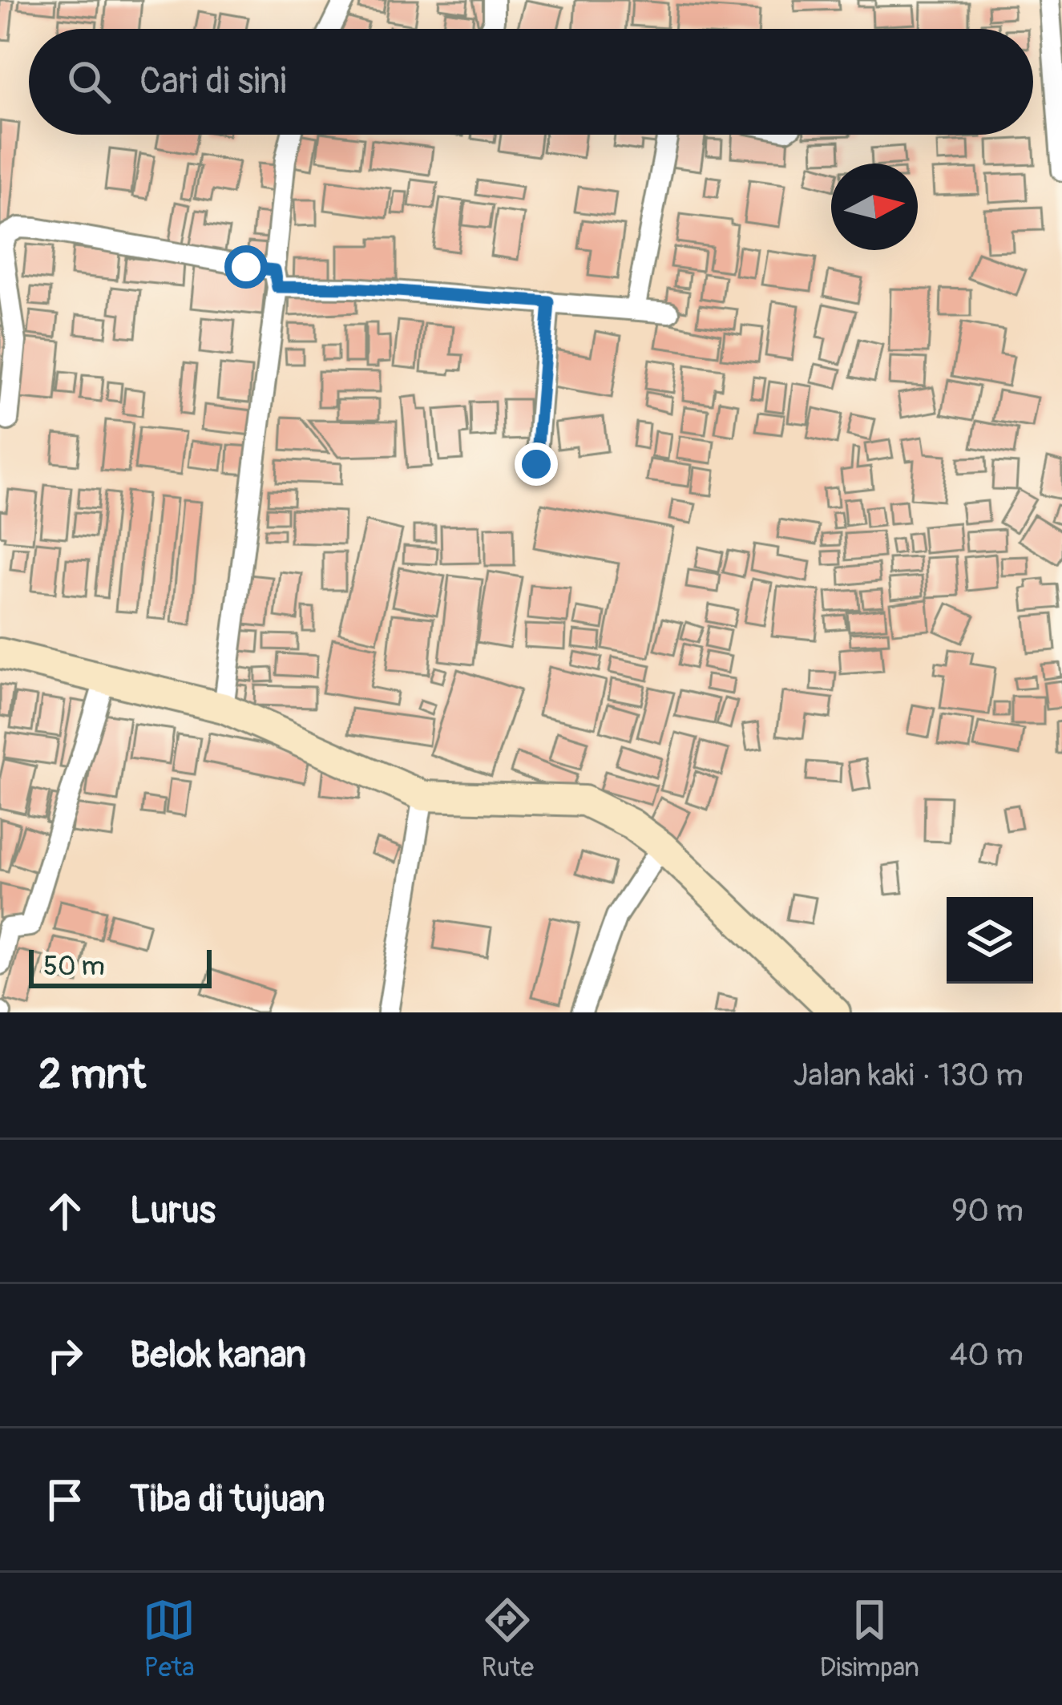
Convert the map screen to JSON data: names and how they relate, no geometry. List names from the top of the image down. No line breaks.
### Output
{"scale_bar":"50 m","north":"right","page":{"search":"Cari di sini","scale":"50 m","heading":["2 mnt","Jalan kaki · 130 m"],"list":[["Lurus","90 m"],["Belok kanan","40 m"],"Tiba di tujuan"],"nav":["Peta","Rute","Disimpan"]}}
